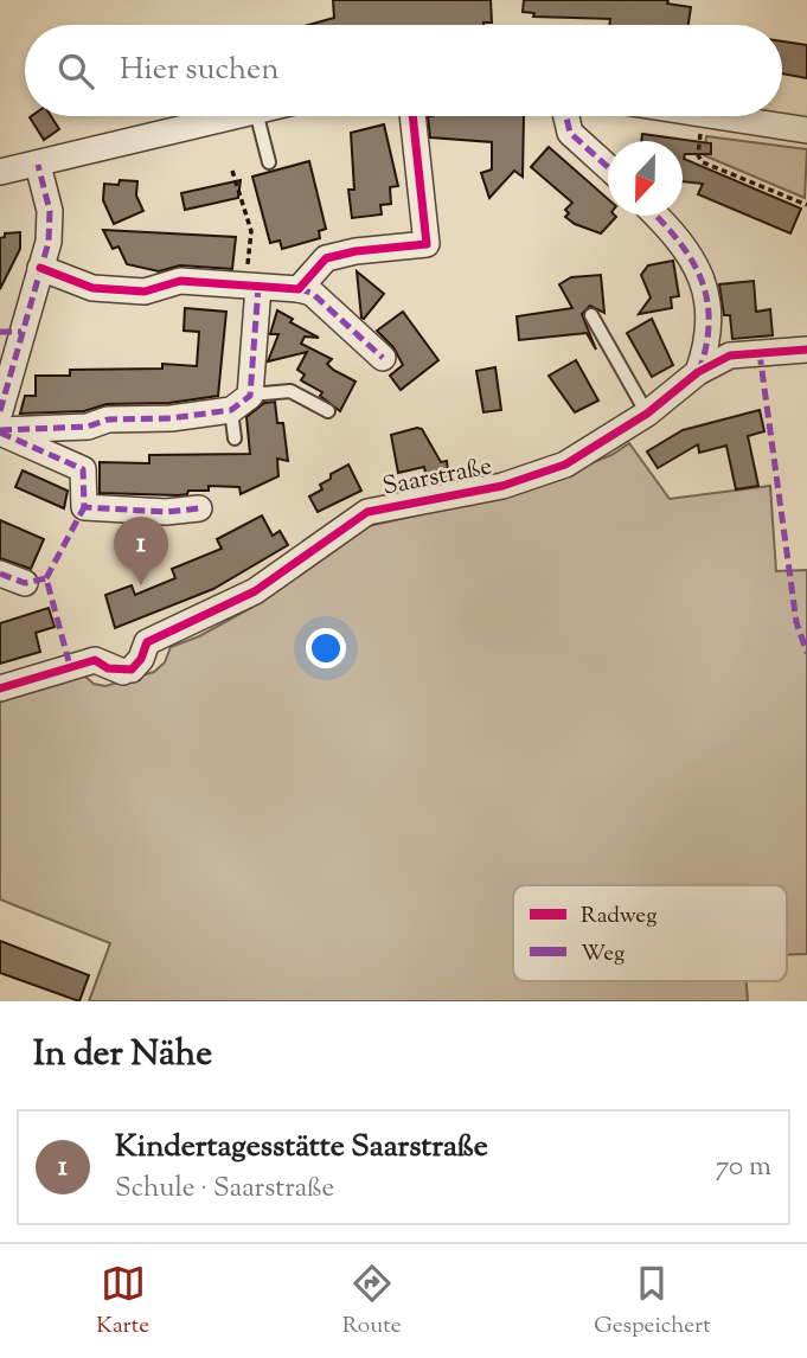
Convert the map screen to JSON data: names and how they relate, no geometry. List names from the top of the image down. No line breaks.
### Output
{"streets":{"street":["Saarstraße"]},"legend":["Radweg","Weg"],"north":"bottom","page":{"search":"Hier suchen","pins":"1","heading":"In der Nähe","list":[{"mark":"1","name":"Kindertagesstätte Saarstraße","note":"Schule · Saarstraße","value":"70 m"}],"nav":["Karte","Route","Gespeichert"]}}
